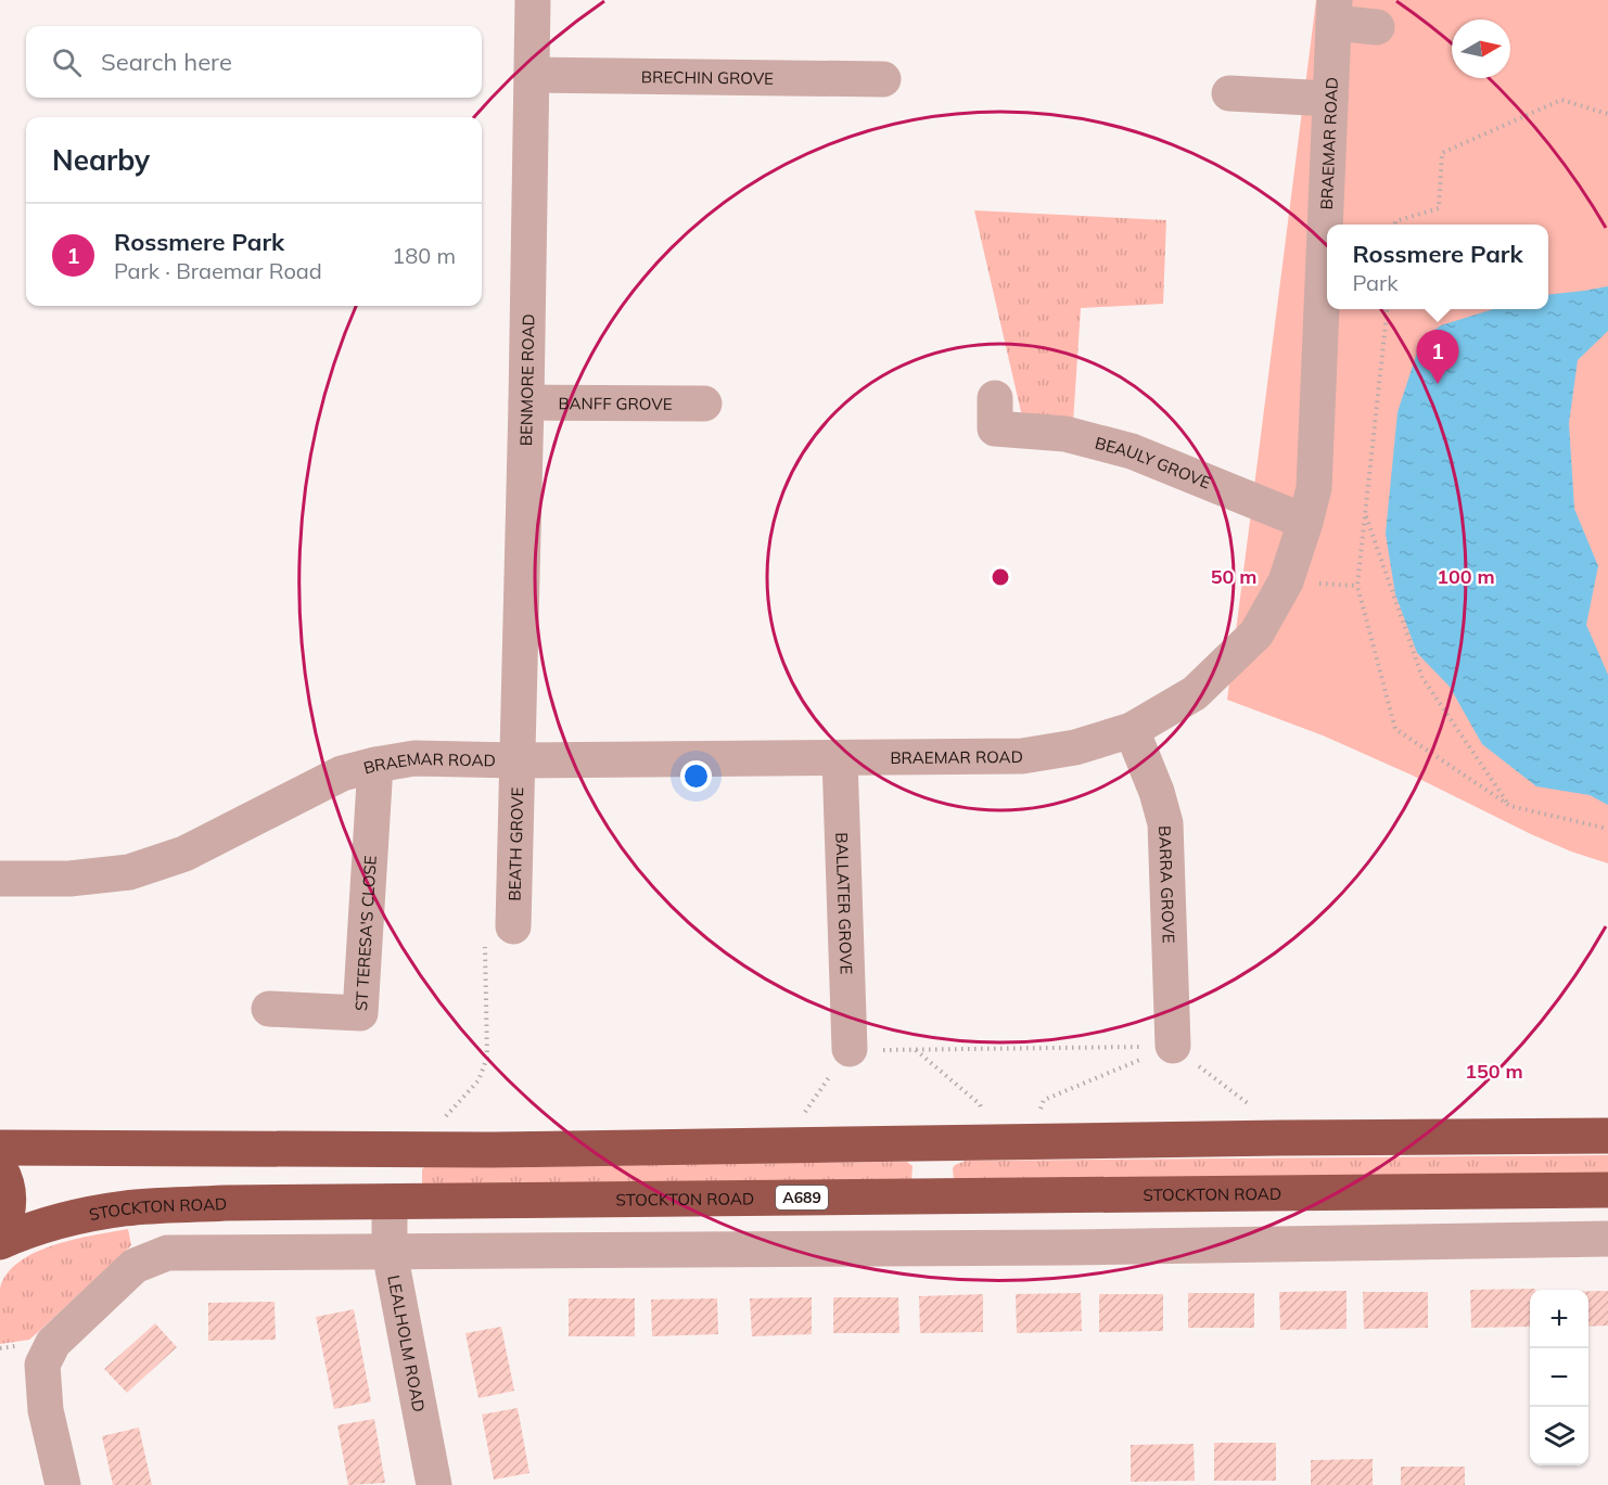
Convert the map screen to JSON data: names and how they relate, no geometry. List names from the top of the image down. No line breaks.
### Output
{"streets":{"highway":["STOCKTON ROAD","A689"],"street":["BRECHIN GROVE","BRAEMAR ROAD","BENMORE ROAD","BANFF GROVE","BEAULY GROVE","BEATH GROVE","BARRA GROVE","BALLATER GROVE","ST TERESA'S CLOSE","LEALHOLM ROAD"]},"crossings":[["BRECHIN GROVE","BENMORE ROAD"],["BRAEMAR ROAD","BENMORE ROAD"],["BRAEMAR ROAD","BEAULY GROVE"],["BRAEMAR ROAD","BEATH GROVE"],["BRAEMAR ROAD","BARRA GROVE"],["BRAEMAR ROAD","BALLATER GROVE"],["BRAEMAR ROAD","ST TERESA'S CLOSE"],["BENMORE ROAD","BANFF GROVE"],["BENMORE ROAD","BEATH GROVE"],["STOCKTON ROAD","LEALHOLM ROAD"]],"north":"right","page":{"search":"Search here","heading":"Nearby","list":[{"mark":"1","name":"Rossmere Park","note":"Park · Braemar Road","value":"180 m"}],"popup":["Rossmere Park","Park"],"pins":"1","map_buttons":["+","−"]},"rings":["50 m","100 m","150 m"]}
